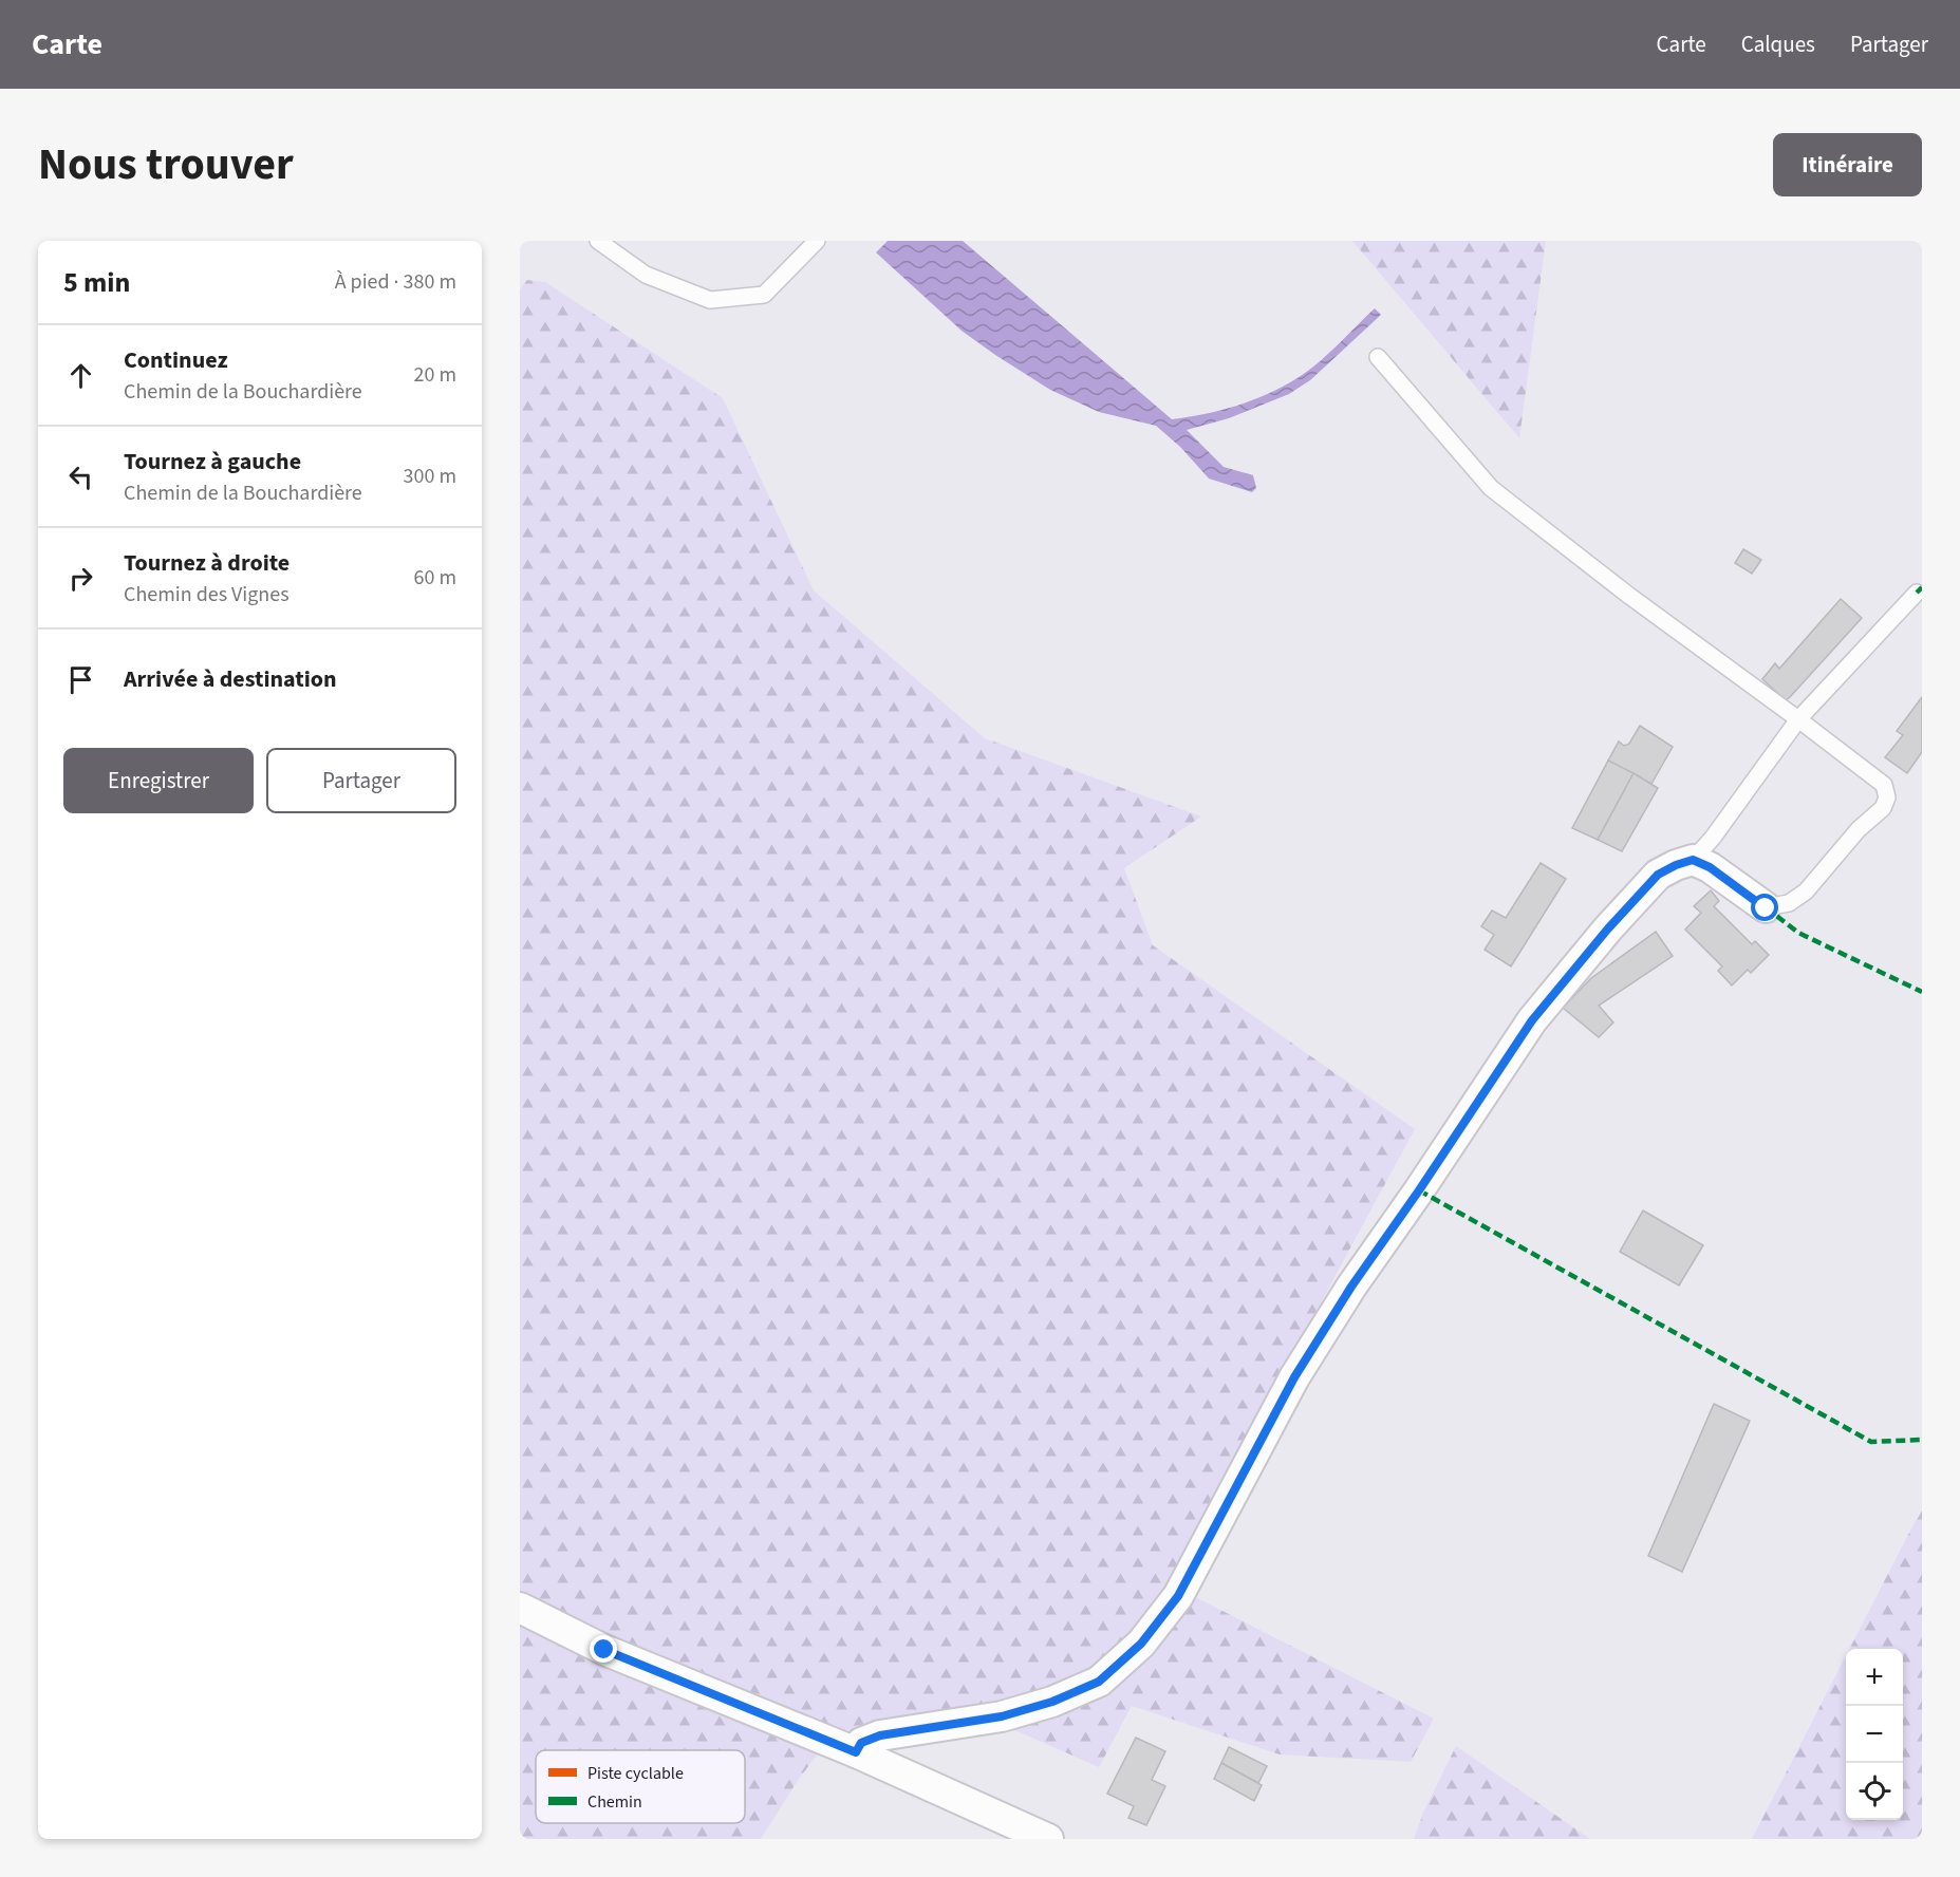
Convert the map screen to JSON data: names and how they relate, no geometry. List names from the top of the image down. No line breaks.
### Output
{"legend":["Piste cyclable","Chemin"],"page":{"header":"Carte","nav":["Carte","Calques","Partager"],"title":"Nous trouver","buttons":["Itinéraire",["Enregistrer","Partager"]],"heading":["5 min","À pied · 380 m"],"list":[["Continuez","Chemin de la Bouchardière","20 m"],["Tournez à gauche","Chemin de la Bouchardière","300 m"],["Tournez à droite","Chemin des Vignes","60 m"],"Arrivée à destination"],"map_buttons":["+","−"]}}
